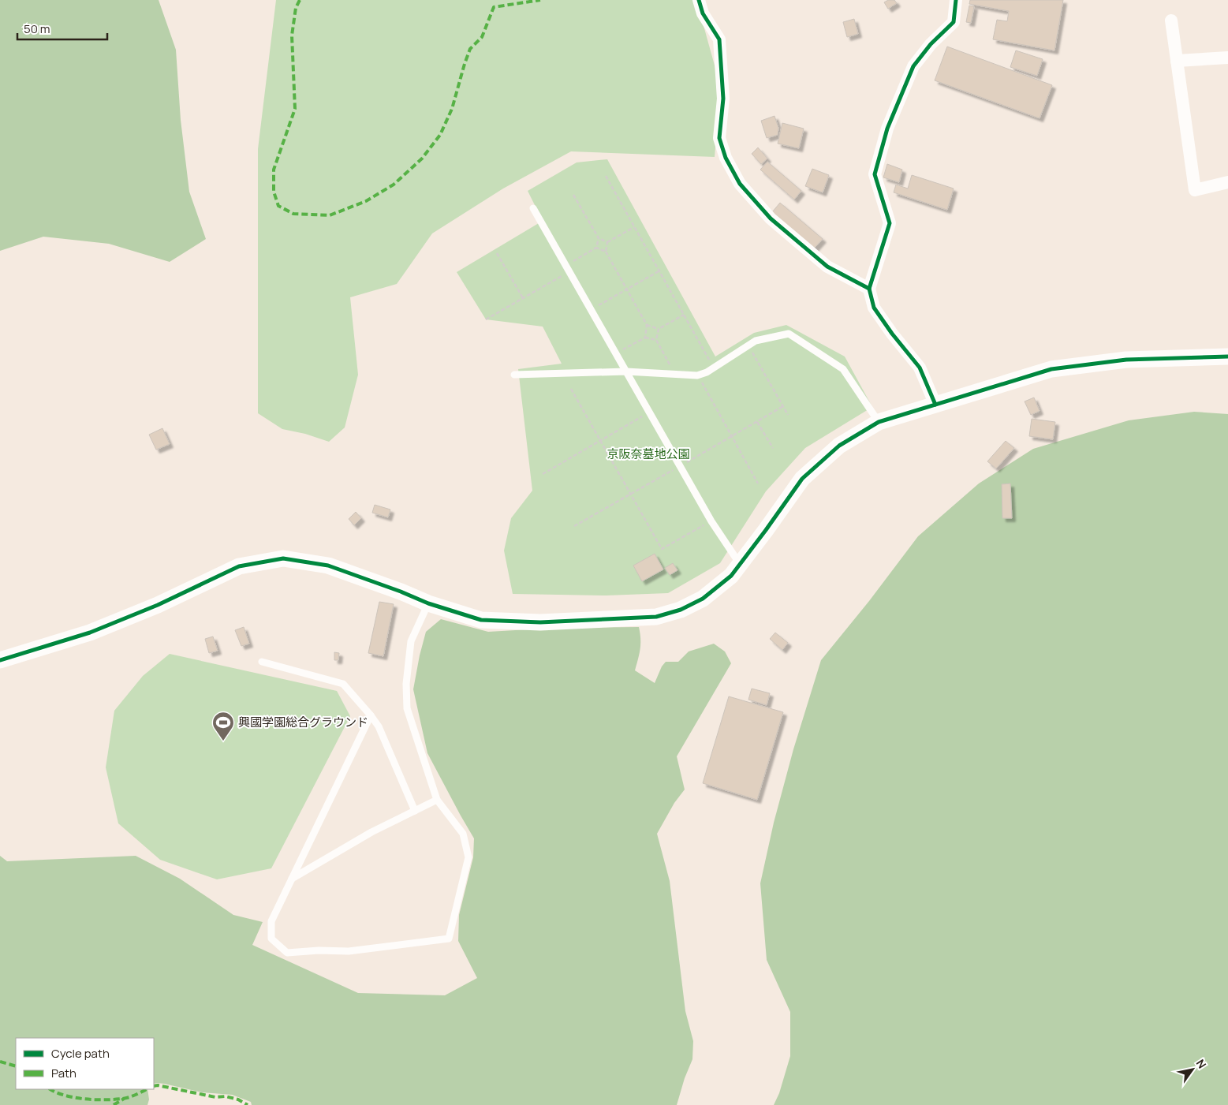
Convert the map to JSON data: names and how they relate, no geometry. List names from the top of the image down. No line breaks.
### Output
{"parks":["京阪奈墓地公園"],"places":{"sports":["興國学園総合グラウンド"]},"legend":["Cycle path","Path"],"scale_bar":"50 m","north":"top right"}
